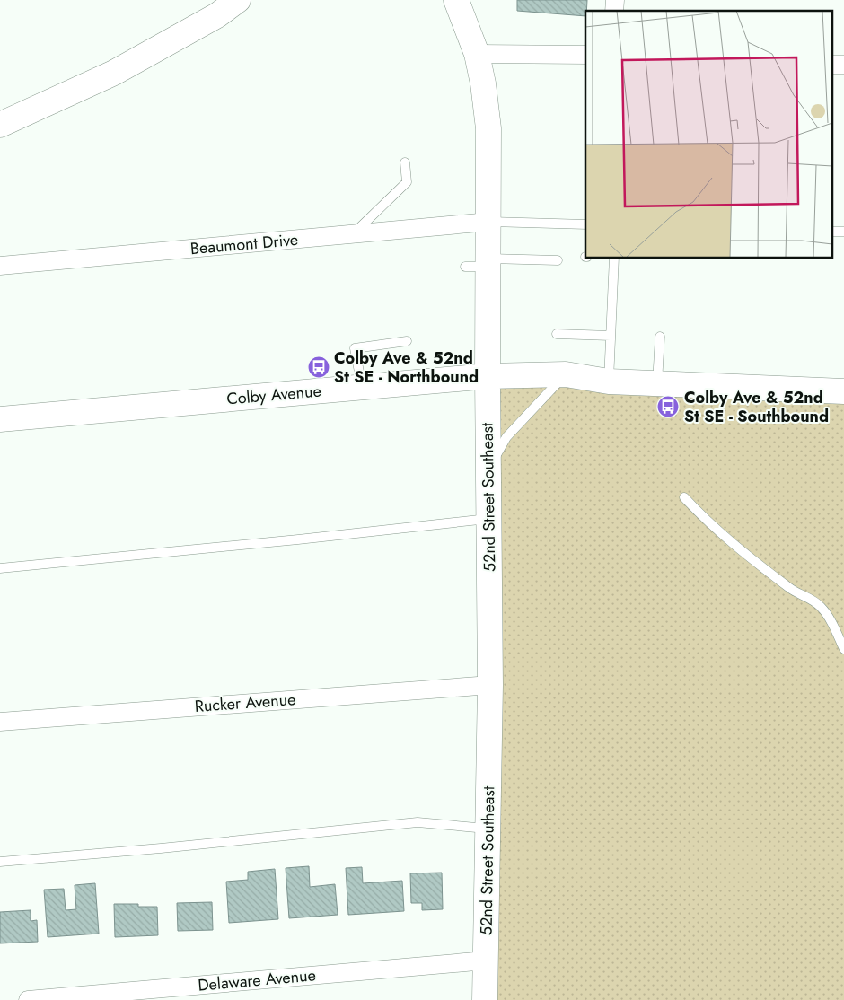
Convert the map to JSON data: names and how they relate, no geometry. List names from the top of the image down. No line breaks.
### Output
{"streets":{"street":["Beaumont Drive","Colby Avenue","52nd Street Southeast","Rucker Avenue","Delaware Avenue"]},"crossings":[["Beaumont Drive","52nd Street Southeast"],["Colby Avenue","52nd Street Southeast"],["52nd Street Southeast","Rucker Avenue"],["52nd Street Southeast","Delaware Avenue"]],"places":{"bus stop":["Colby Ave & 52nd St SE - Northbound","Colby Ave & 52nd St SE - Southbound"]}}
